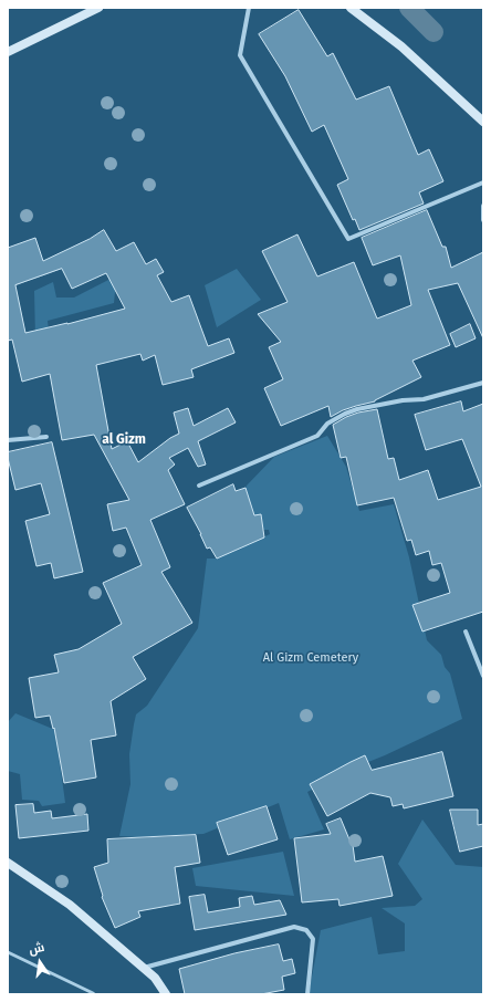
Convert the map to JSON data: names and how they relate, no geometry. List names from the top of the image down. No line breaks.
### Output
{"districts":["al Gizm"],"parks":["Al Gizm Cemetery"],"north":"top"}
